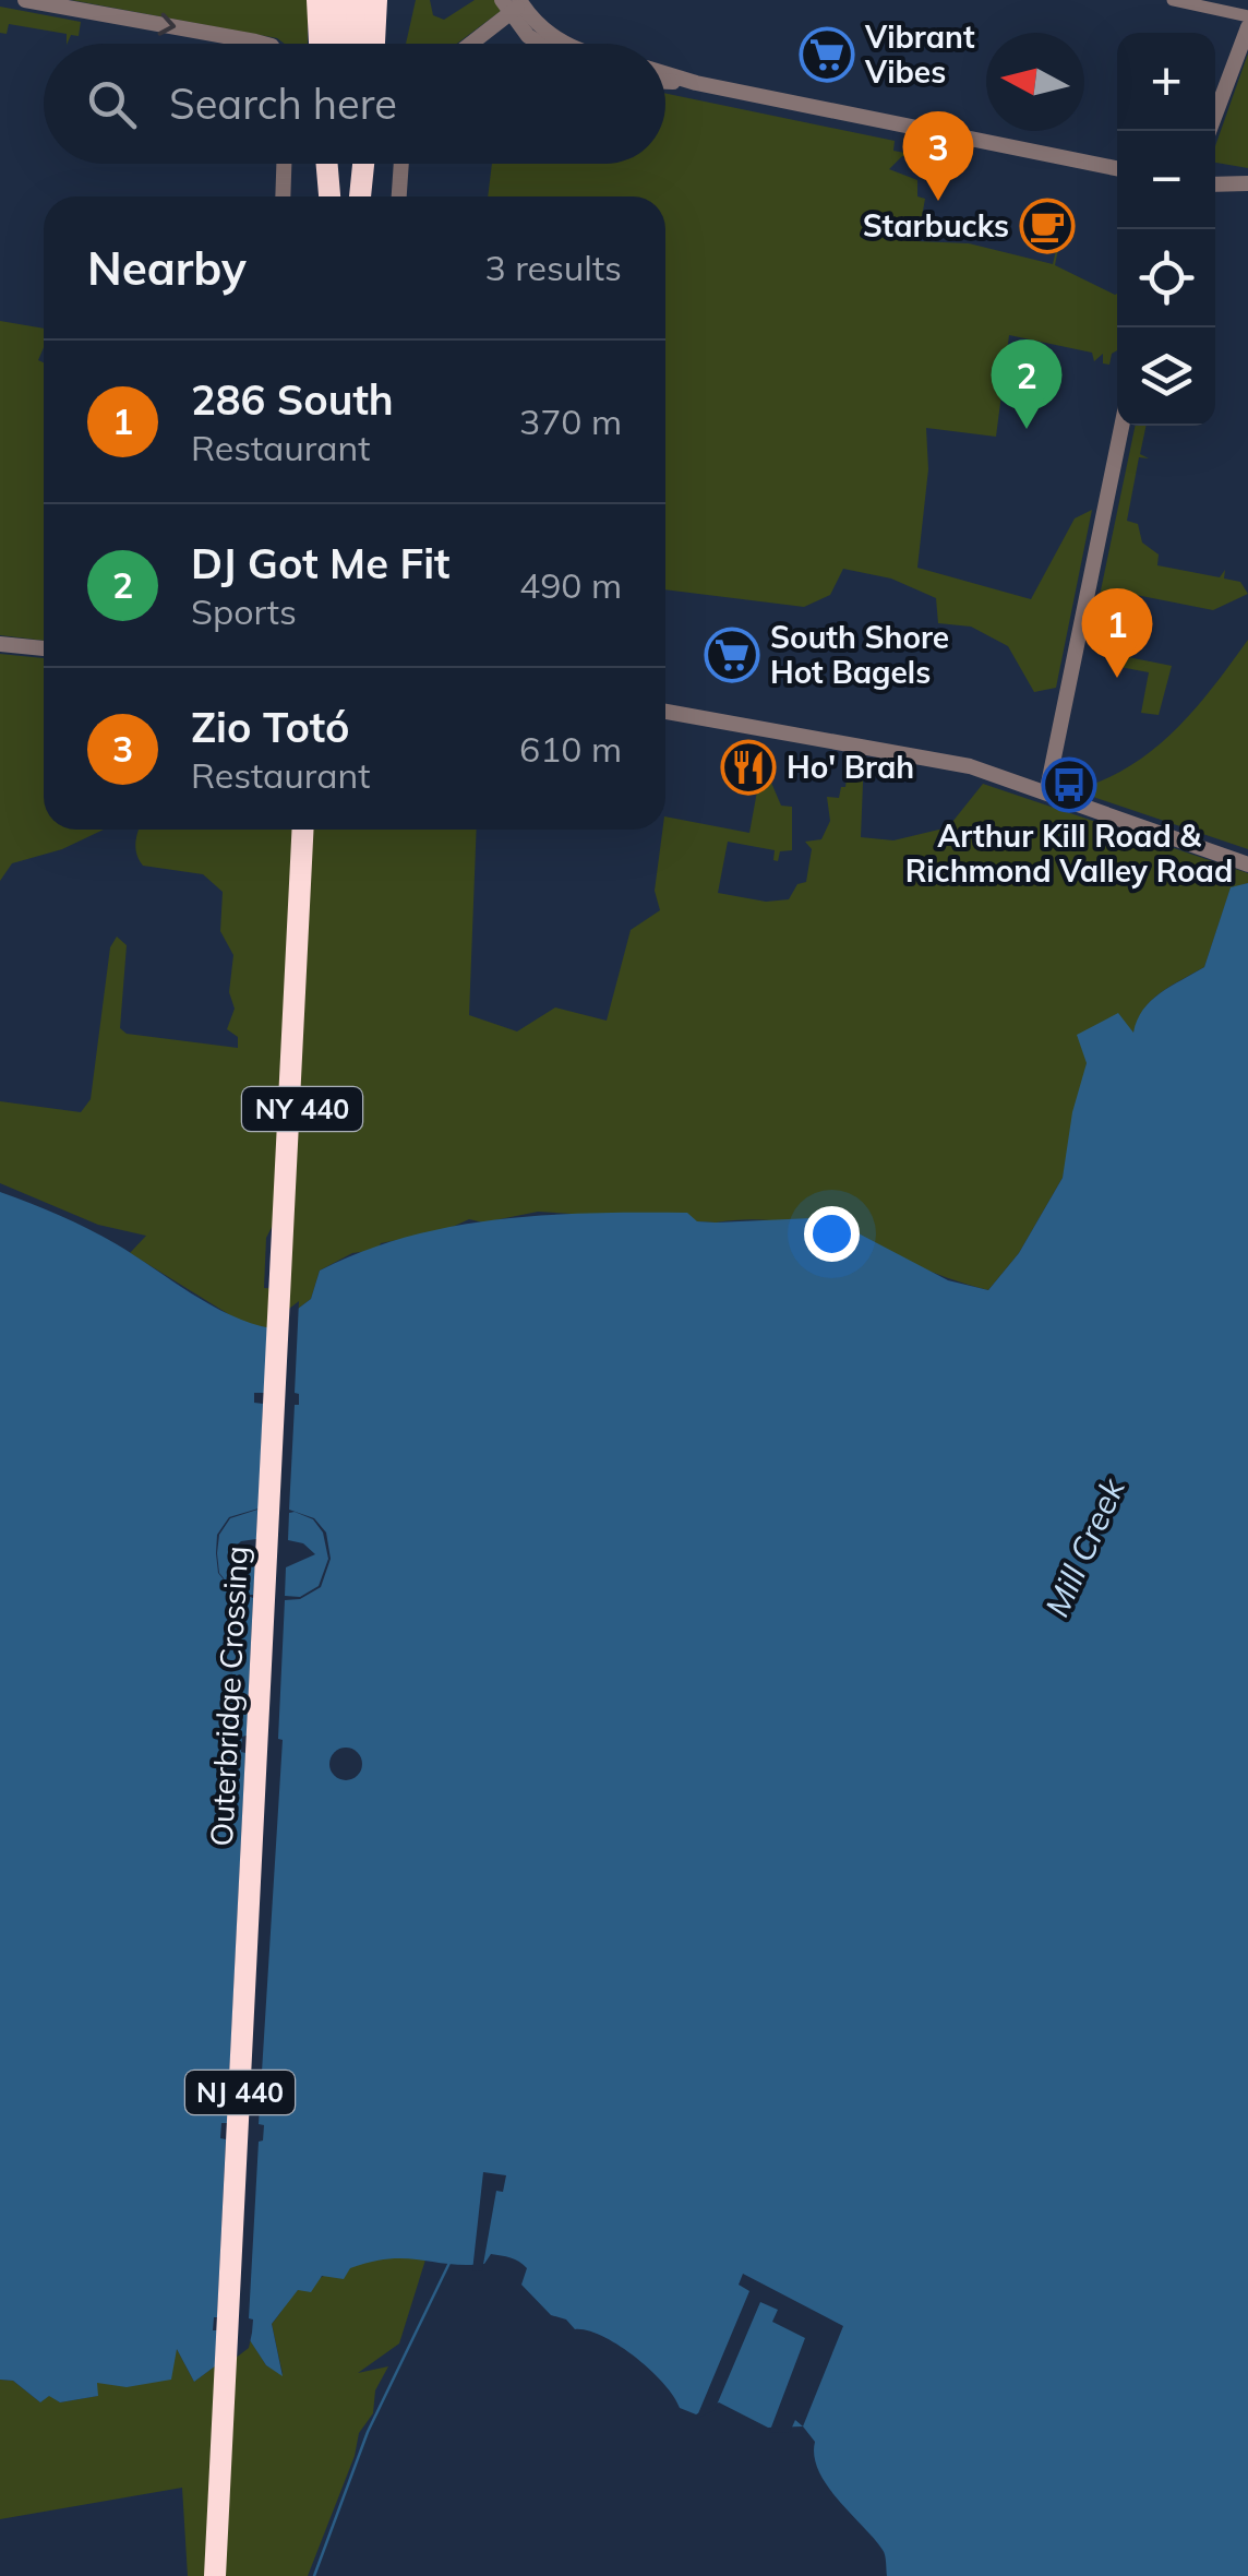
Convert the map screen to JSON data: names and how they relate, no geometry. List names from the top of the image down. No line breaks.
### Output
{"streets":{"highway":["NY 440","Outerbridge Crossing","NJ 440"]},"water":["Mill Creek"],"places":{"supermarket":["Vibrant Vibes","South Shore Hot Bagels"],"cafe":["Starbucks"],"restaurant":["Ho' Brah"],"bus stop":["Arthur Kill Road & Richmond Valley Road"]},"north":"left","page":{"map_buttons":["+","−"],"search":"Search here","pins":["3","2","1"],"heading":["Nearby","3 results"],"list":[{"mark":"1","name":"286 South","note":"Restaurant","value":"370 m"},{"mark":"2","name":"DJ Got Me Fit","note":"Sports","value":"490 m"},{"mark":"3","name":"Zio Totó","note":"Restaurant","value":"610 m"}]}}
